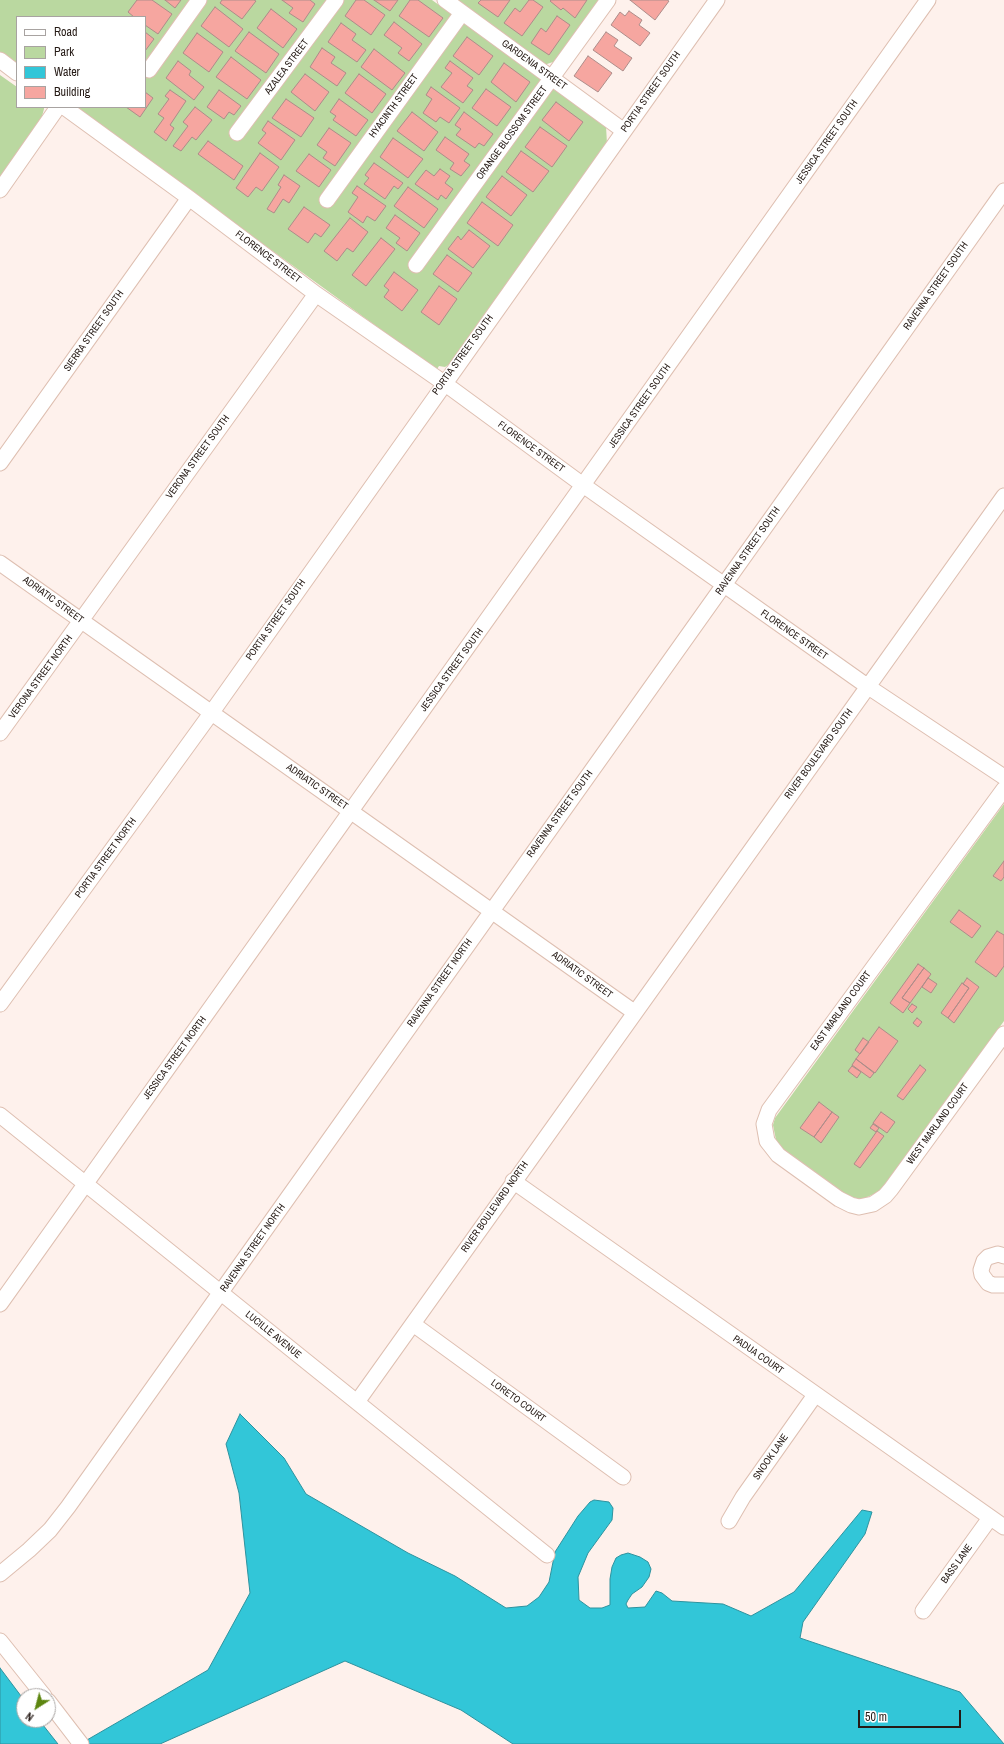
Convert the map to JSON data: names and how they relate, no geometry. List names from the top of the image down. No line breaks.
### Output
{"streets":{"street":["GARDENIA STREET","AZALEA STREET","PORTIA STREET SOUTH","HYACINTH STREET","ORANGE BLOSSOM STREET","JESSICA STREET SOUTH","FLORENCE STREET","RAVENNA STREET SOUTH","SIERRA STREET SOUTH","VERONA STREET SOUTH","ADRIATIC STREET","VERONA STREET NORTH","RIVER BOULEVARD SOUTH","PORTIA STREET NORTH","RAVENNA STREET NORTH","EAST MARLAND COURT","JESSICA STREET NORTH","WEST MARLAND COURT","RIVER BOULEVARD NORTH","LUCILLE AVENUE","PADUA COURT","LORETO COURT","SNOOK LANE","BASS LANE"]},"crossings":[["GARDENIA STREET","PORTIA STREET SOUTH"],["GARDENIA STREET","HYACINTH STREET"],["GARDENIA STREET","ORANGE BLOSSOM STREET"],["PORTIA STREET SOUTH","FLORENCE STREET"],["PORTIA STREET SOUTH","ADRIATIC STREET"],["PORTIA STREET SOUTH","PORTIA STREET NORTH"],["JESSICA STREET SOUTH","FLORENCE STREET"],["JESSICA STREET SOUTH","ADRIATIC STREET"],["JESSICA STREET SOUTH","JESSICA STREET NORTH"],["FLORENCE STREET","RAVENNA STREET SOUTH"],["FLORENCE STREET","SIERRA STREET SOUTH"],["FLORENCE STREET","VERONA STREET SOUTH"],["FLORENCE STREET","RIVER BOULEVARD SOUTH"],["RAVENNA STREET SOUTH","ADRIATIC STREET"],["RAVENNA STREET SOUTH","RAVENNA STREET NORTH"],["VERONA STREET SOUTH","ADRIATIC STREET"],["VERONA STREET SOUTH","VERONA STREET NORTH"],["ADRIATIC STREET","VERONA STREET NORTH"],["ADRIATIC STREET","RIVER BOULEVARD SOUTH"],["ADRIATIC STREET","PORTIA STREET NORTH"],["ADRIATIC STREET","RAVENNA STREET NORTH"],["ADRIATIC STREET","JESSICA STREET NORTH"],["ADRIATIC STREET","RIVER BOULEVARD NORTH"],["RIVER BOULEVARD SOUTH","RIVER BOULEVARD NORTH"],["RAVENNA STREET NORTH","LUCILLE AVENUE"],["EAST MARLAND COURT","WEST MARLAND COURT"],["JESSICA STREET NORTH","LUCILLE AVENUE"],["RIVER BOULEVARD NORTH","LUCILLE AVENUE"],["RIVER BOULEVARD NORTH","PADUA COURT"],["RIVER BOULEVARD NORTH","LORETO COURT"],["PADUA COURT","SNOOK LANE"],["PADUA COURT","BASS LANE"]],"legend":["Road","Park","Water","Building"],"scale_bar":"50 m","north":"bottom left"}
